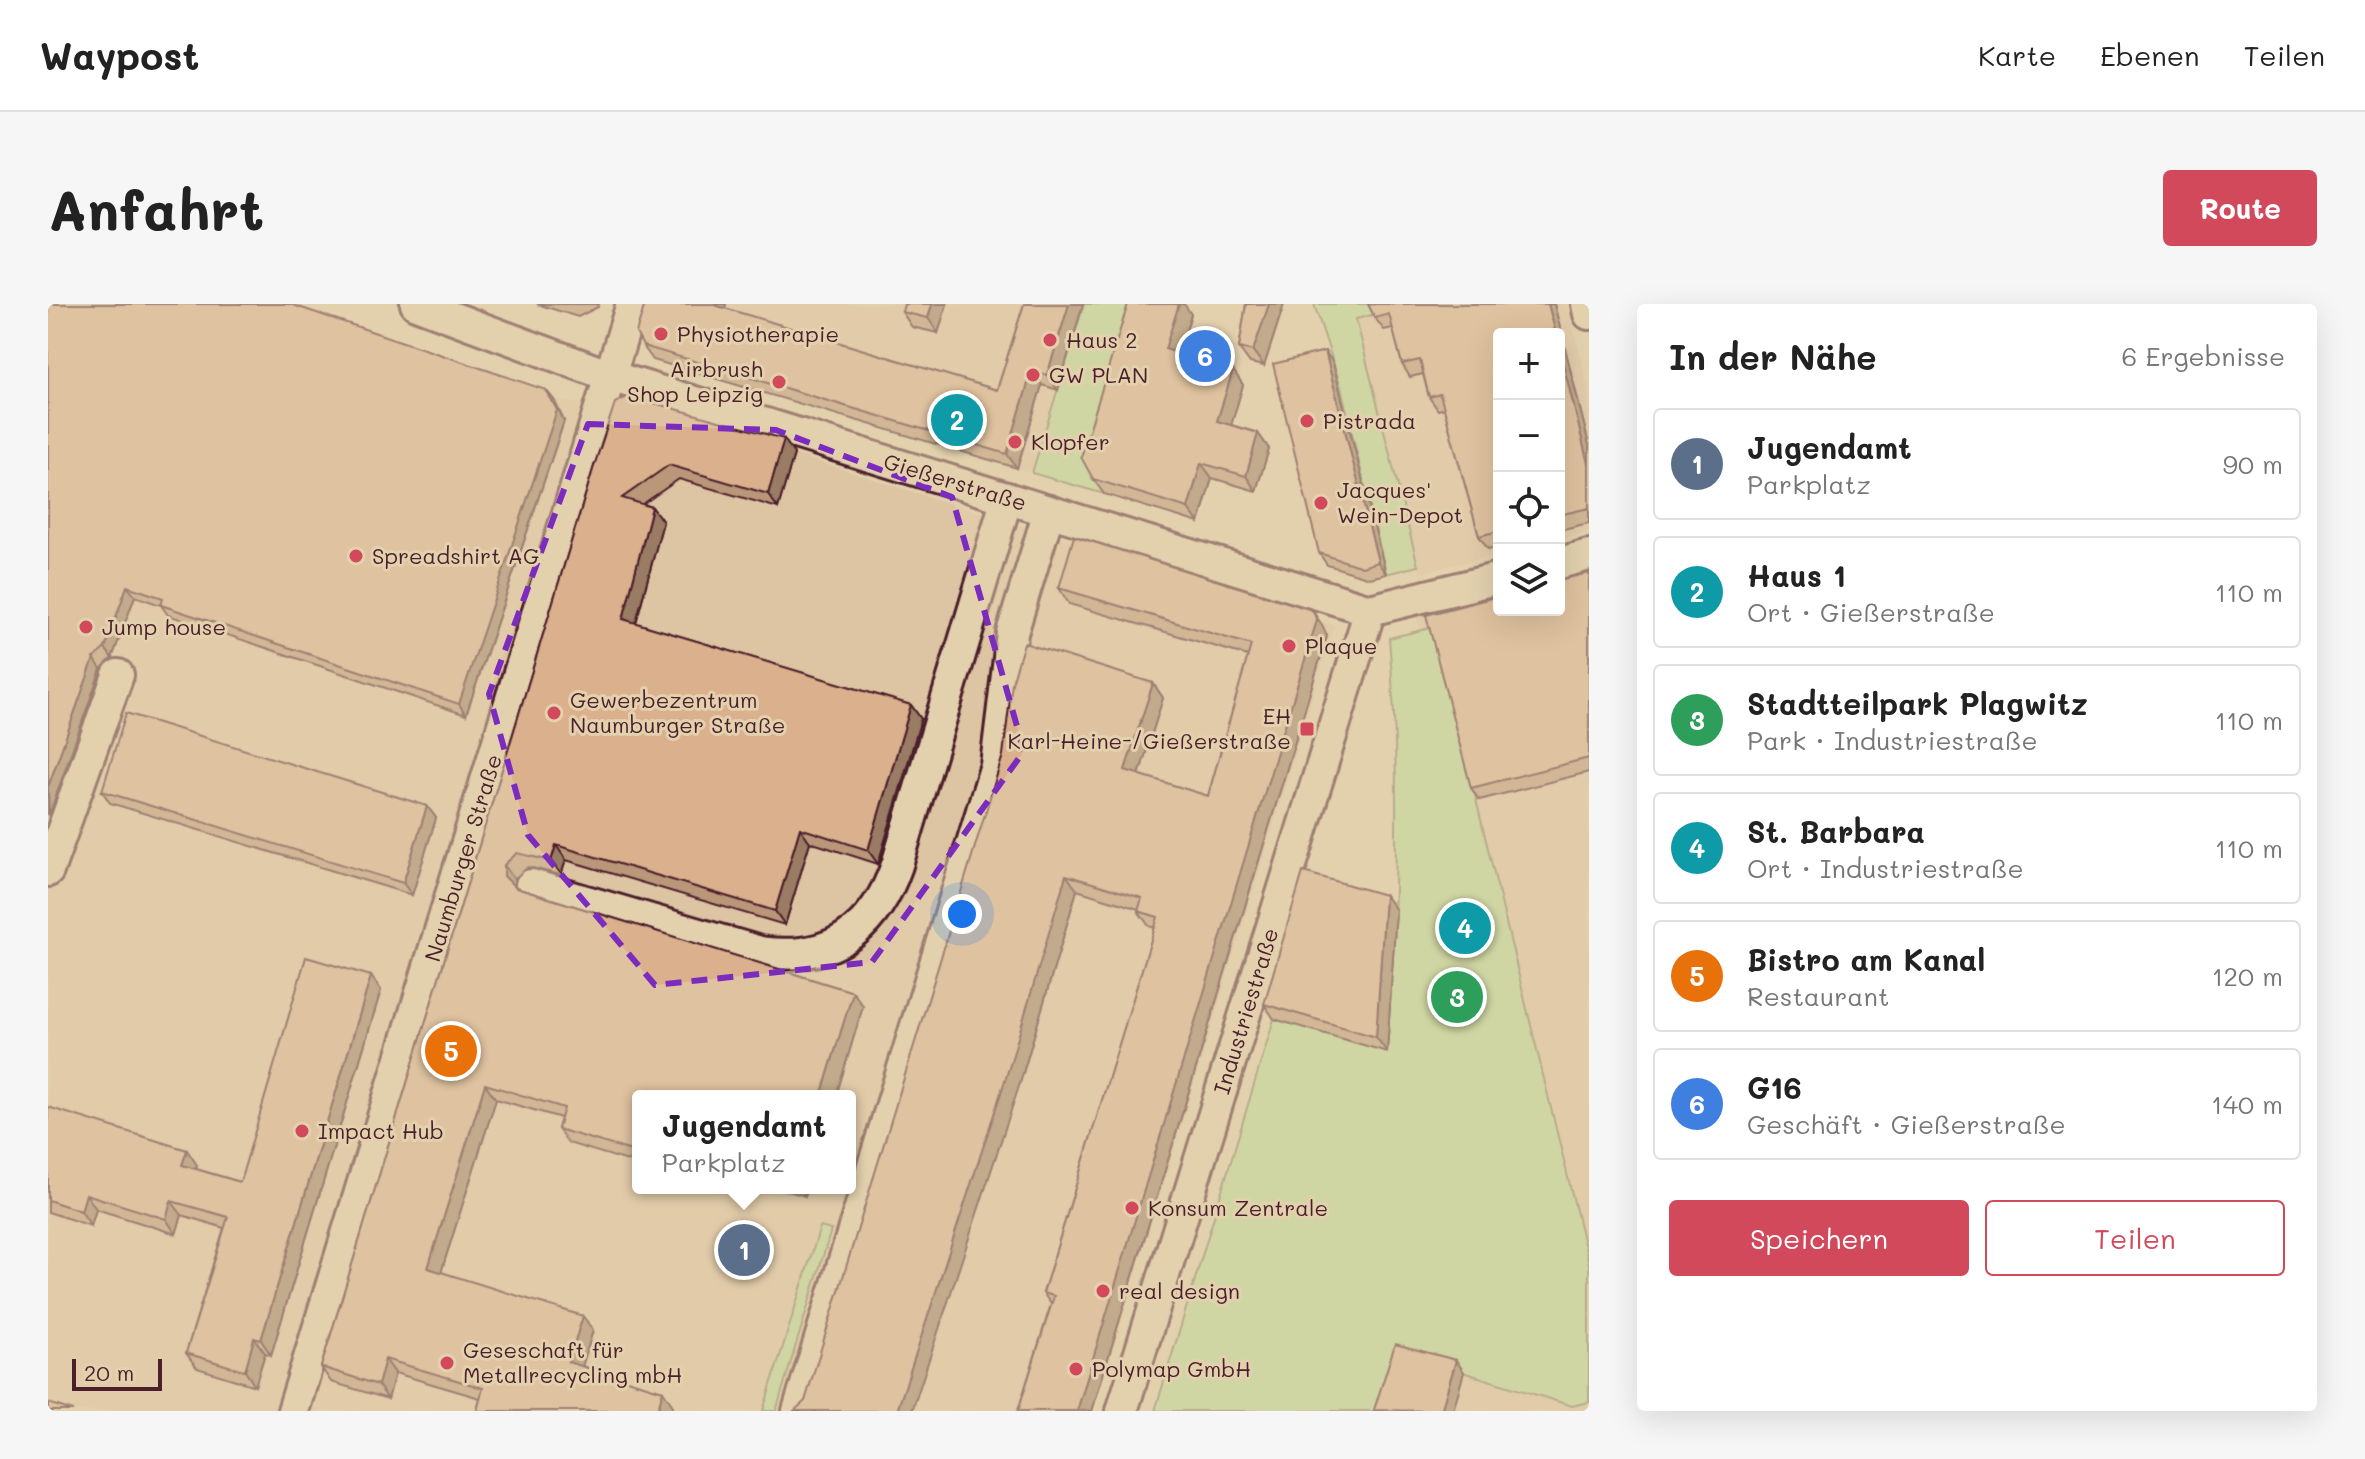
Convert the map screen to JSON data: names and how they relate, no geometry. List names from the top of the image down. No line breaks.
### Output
{"streets":{"street":["Gießerstraße","Naumburger Straße","Industriestraße"]},"crossings":[["Gießerstraße","Naumburger Straße"],["Gießerstraße","Industriestraße"]],"places":{"other":["Physiotherapie","Haus 2","GW PLAN","Airbrush Shop Leipzig","Pistrada","Klopfer","Jacques' Wein-Depot","Spreadshirt AG","Jump house","Plaque","Gewerbezentrum Naumburger Straße","Impact Hub","Konsum Zentrale","real design","Geseschaft für Metallrecycling mbH","Polymap GmbH"],"transit":["EH Karl-Heine-/Gießerstraße"]},"scale_bar":"20 m","page":{"header":"Waypost","nav":["Karte","Ebenen","Teilen"],"buttons":["Route",["Speichern","Teilen"]],"title":"Anfahrt","heading":["In der Nähe","6 Ergebnisse"],"pins":["6","2","4","3","5","1"],"map_buttons":["+","−"],"list":[{"mark":"1","name":"Jugendamt","note":"Parkplatz","value":"90 m"},{"mark":"2","name":"Haus 1","note":"Ort · Gießerstraße","value":"110 m"},{"mark":"3","name":"Stadtteilpark Plagwitz","note":"Park · Industriestraße","value":"110 m"},{"mark":"4","name":"St. Barbara","note":"Ort · Industriestraße","value":"110 m"},{"mark":"5","name":"Bistro am Kanal","note":"Restaurant","value":"120 m"},{"mark":"6","name":"G16","note":"Geschäft · Gießerstraße","value":"140 m"}],"popup":["Jugendamt","Parkplatz"],"scale":"20 m"}}
